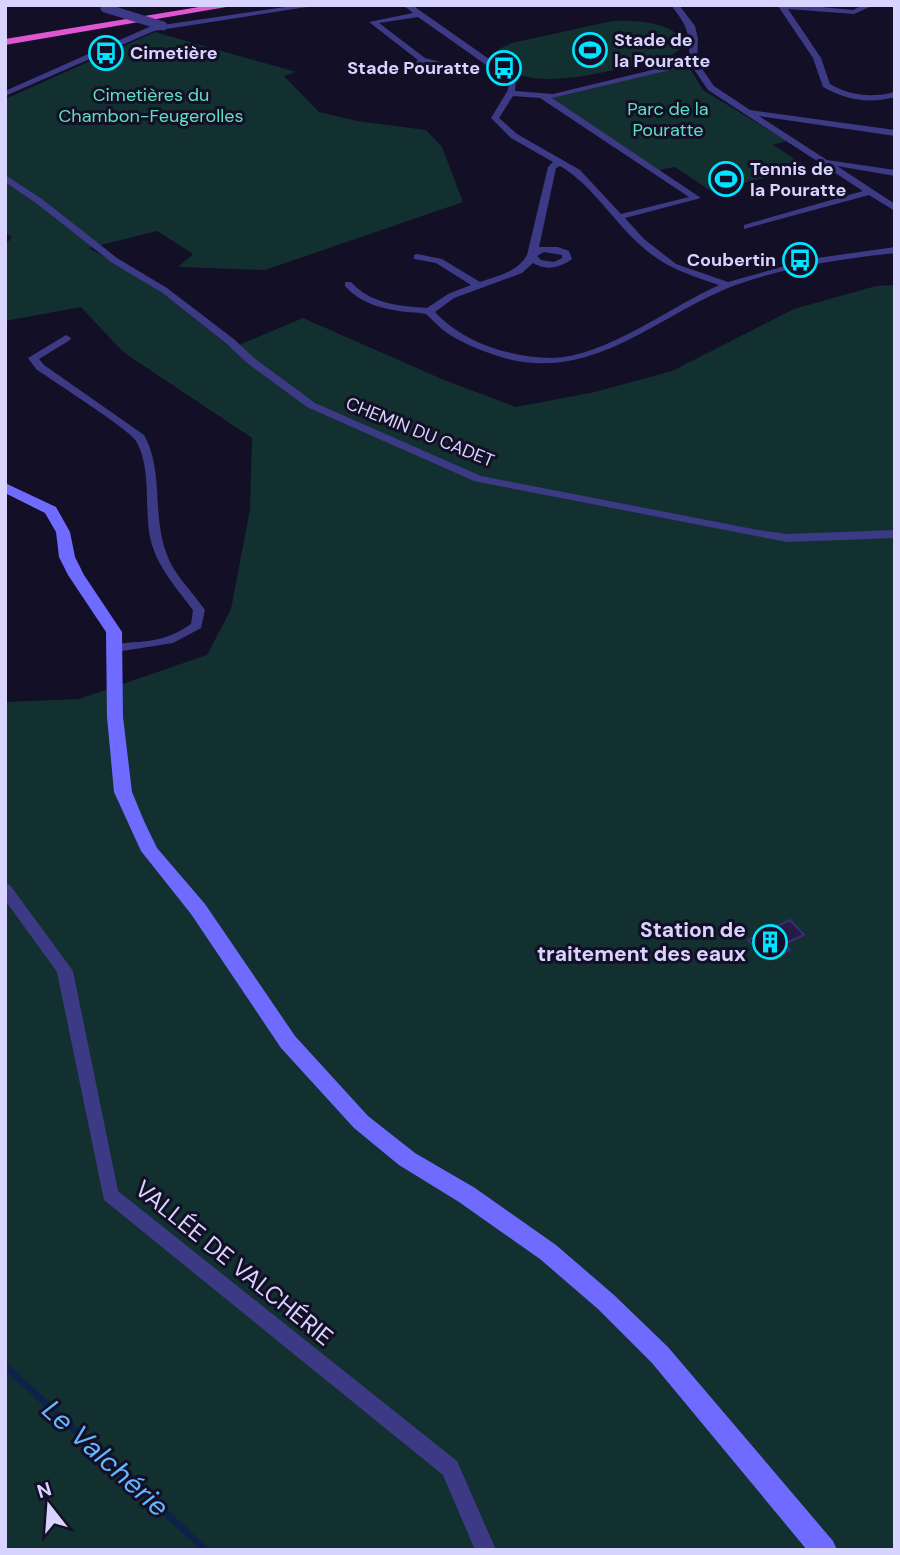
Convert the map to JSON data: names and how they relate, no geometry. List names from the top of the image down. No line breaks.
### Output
{"streets":{"street":["CHEMIN DU CADET","VALLÉE DE VALCHÉRIE"]},"water":["Le Valchérie"],"parks":["Cimetières du Chambon-Feugerolles","Parc de la Pouratte"],"places":{"sports":["Stade de la Pouratte","Tennis de la Pouratte"],"bus stop":["Cimetière","Stade Pouratte","Coubertin"],"building":["Station de traitement des eaux"]},"north":"top"}
